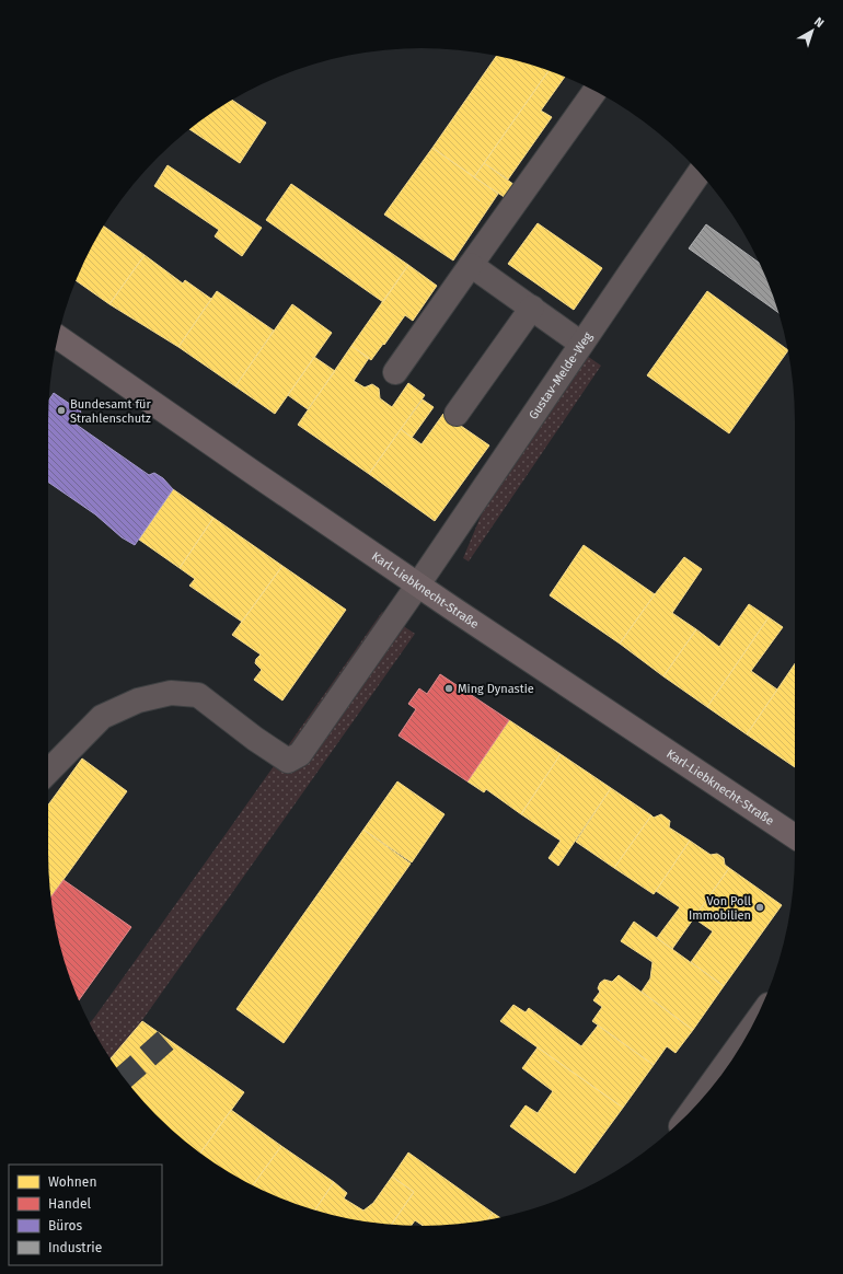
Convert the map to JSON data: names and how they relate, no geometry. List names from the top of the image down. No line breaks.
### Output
{"streets":{"main road":["Karl-Liebknecht-Straße"],"street":["Gustav-Melde-Weg"]},"crossings":[["Gustav-Melde-Weg","Karl-Liebknecht-Straße"]],"places":["Bundesamt für Strahlenschutz","Ming Dynastie","Von Poll Immobilien"],"legend":["Wohnen","Handel","Büros","Industrie"],"north":"top right"}
